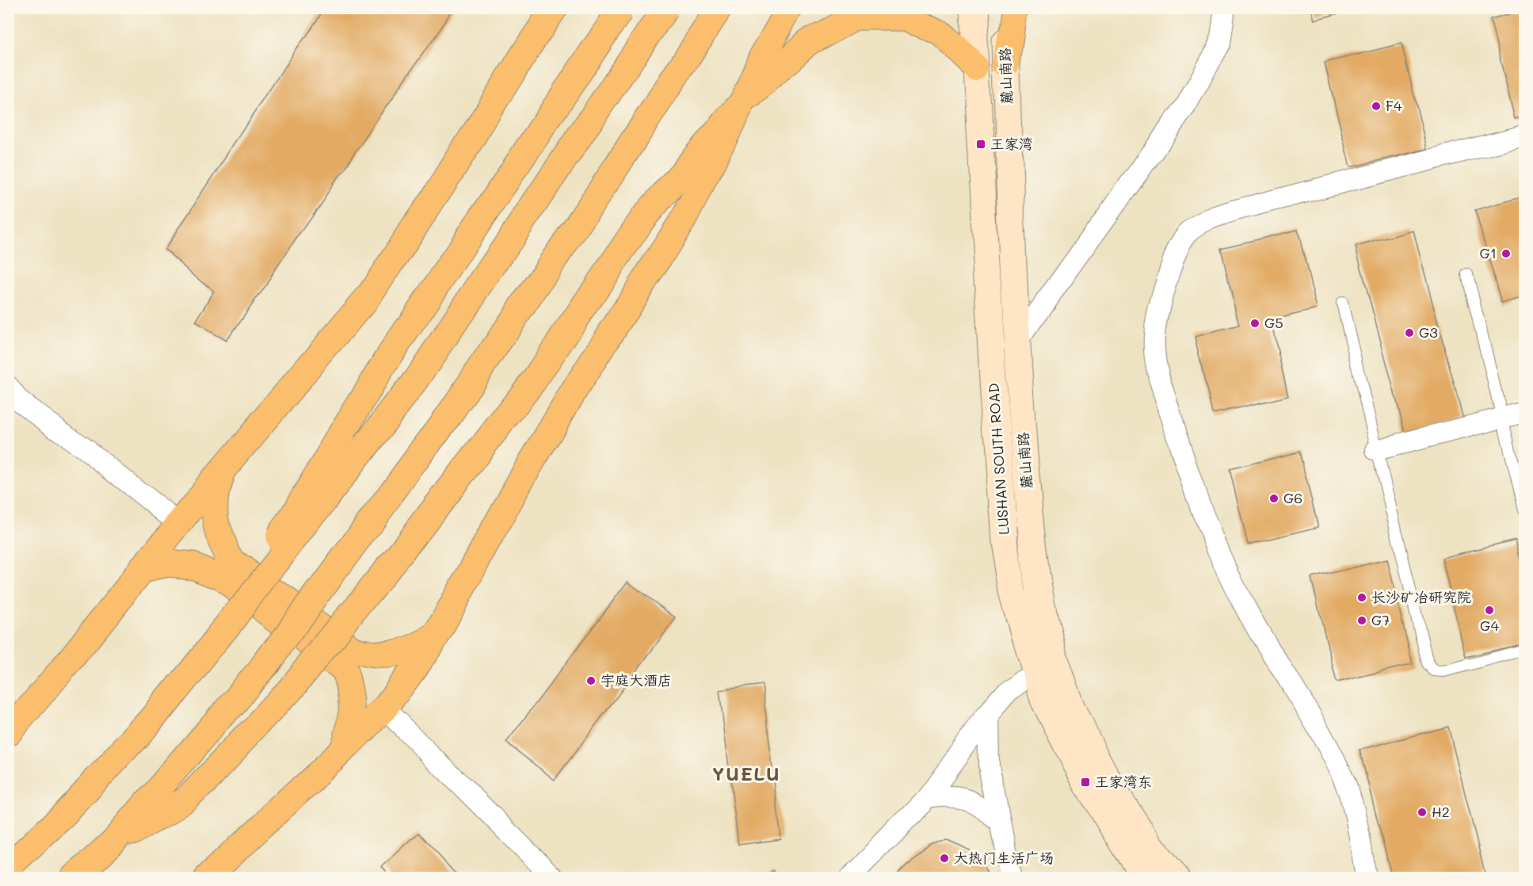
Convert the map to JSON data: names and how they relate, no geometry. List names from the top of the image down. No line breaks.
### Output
{"streets":{"main road":["麓山南路","LUSHAN SOUTH ROAD"]},"crossings":[["麓山南路","LUSHAN SOUTH ROAD"]],"districts":["YUELU"],"places":{"other":["F4","G1","G5","G3","G6","长沙矿冶研究院","G4","G7","宇庭大酒店","H2","大热门生活广场"],"transit":["王家湾","王家湾东"]}}
